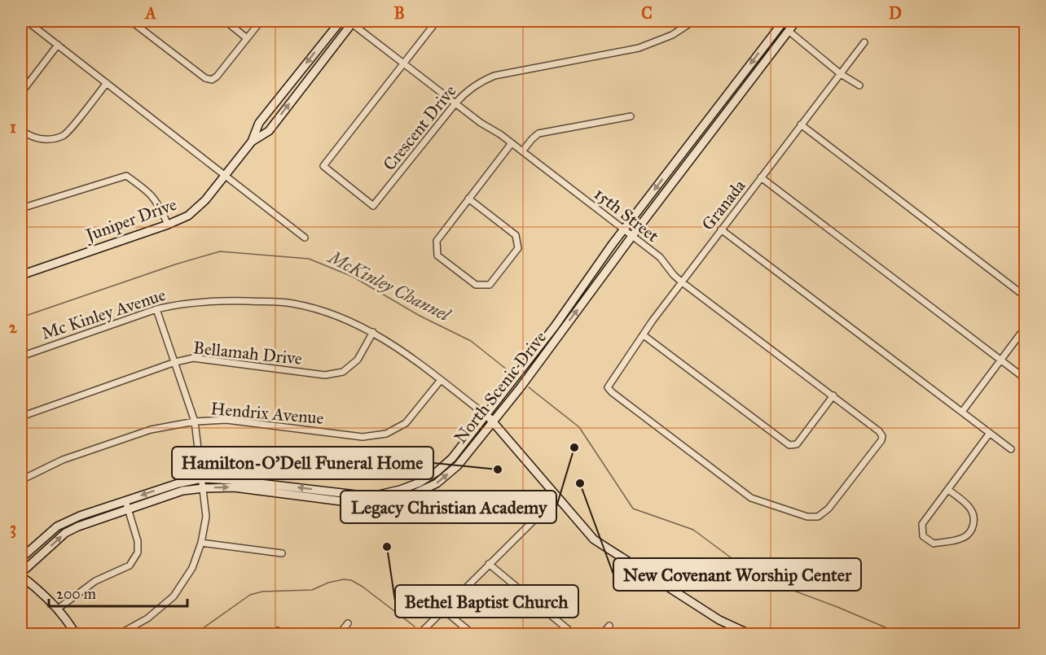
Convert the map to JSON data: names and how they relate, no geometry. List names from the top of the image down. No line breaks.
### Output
{"streets":{"main road":["Juniper Drive","North Scenic Drive"],"street":["Crescent Drive","Granada","15th Street","Mc Kinley Avenue","Bellamah Drive","Hendrix Avenue"]},"crossings":[["Crescent Drive","15th Street"],["Granada","15th Street"],["15th Street","Juniper Drive"],["15th Street","North Scenic Drive"],["Mc Kinley Avenue","Bellamah Drive"],["Mc Kinley Avenue","North Scenic Drive"],["Mc Kinley Avenue","Hendrix Avenue"]],"water":["McKinley Channel"],"places":["Legacy Christian Academy","Hamilton-O'Dell Funeral Home","New Covenant Worship Center","Bethel Baptist Church"],"scale_bar":"200 m","grid":{"columns":["A","B","C","D"],"rows":["1","2","3"]}}
